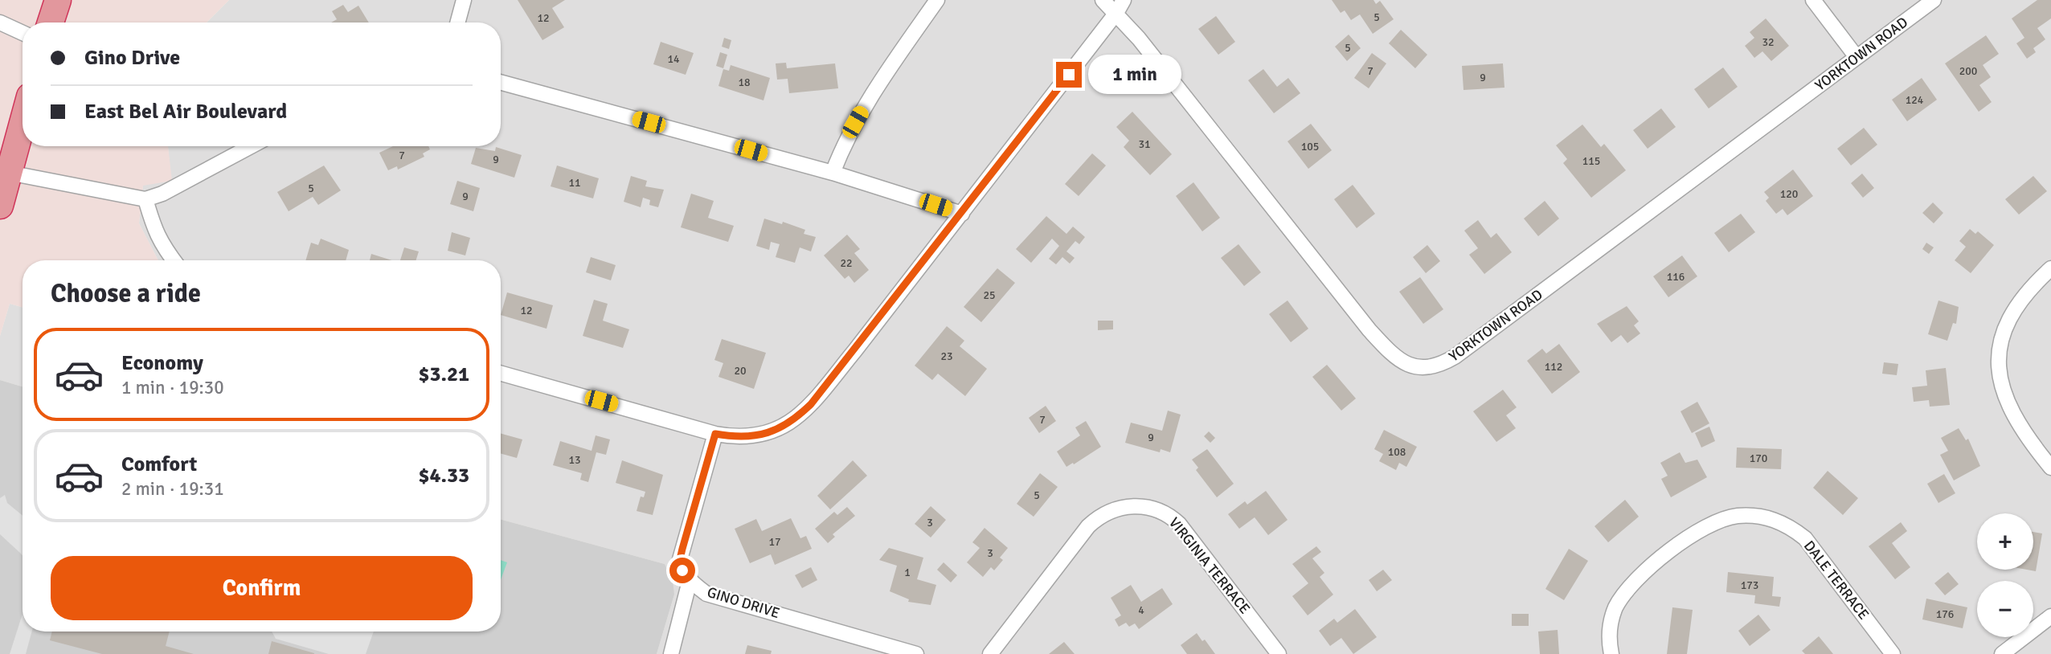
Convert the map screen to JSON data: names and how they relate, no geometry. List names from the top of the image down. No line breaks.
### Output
{"streets":{"street":["YORKTOWN ROAD","VIRGINIA TERRACE","DALE TERRACE","GINO DRIVE"]},"house_numbers":["5","12","32","5","14","7","200","9","18","124","31","105","7","9","115","11","5","120","9","22","116","25","12","23","112","20","7","9","108","170","13","5","3","17","3","1","173","4","176"],"page":{"banner":["Gino Drive","East Bel Air Boulevard"],"bubble":"1 min","heading":"Choose a ride","list":[{"name":"Economy","note":"1 min · 19:30","value":"$3.21"},{"name":"Comfort","note":"2 min · 19:31","value":"$4.33"}],"map_buttons":["+","−"],"buttons":"Confirm"}}
